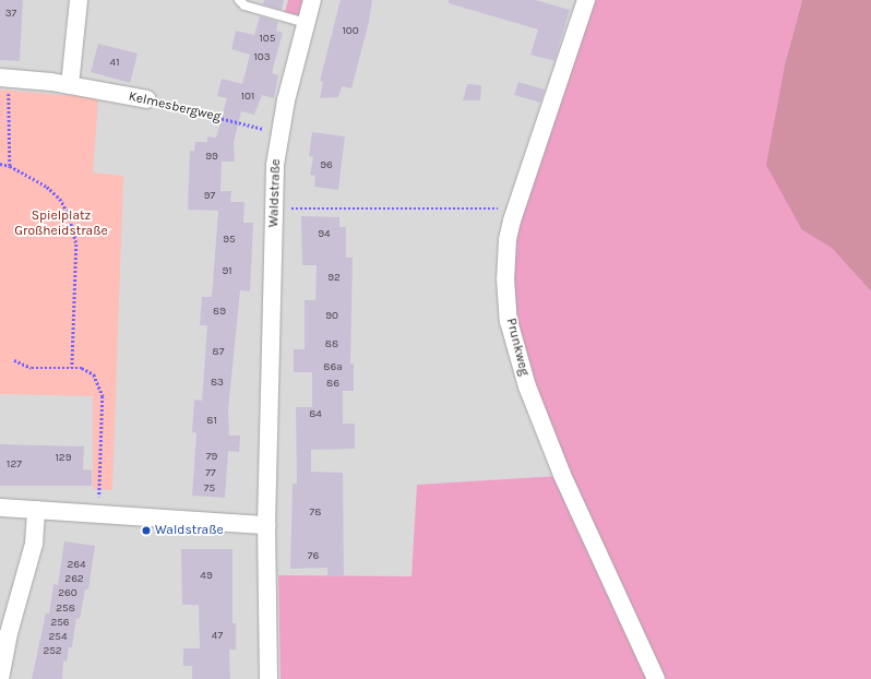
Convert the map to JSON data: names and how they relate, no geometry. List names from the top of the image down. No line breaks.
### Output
{"streets":{"street":["Kelmesbergweg","Waldstraße","Prunkweg"]},"crossings":[["Kelmesbergweg","Waldstraße"]],"parks":["Spielplatz Großheidstraße"],"places":["Waldstraße"],"house_numbers":["37","100","105","103","41","101","99","96","97","94","95","91","92","89","90","88","87","86a","83","86","84","81","79","129","127","77","75","78","76","264","49","262","260","258","256","47","254","252"]}
